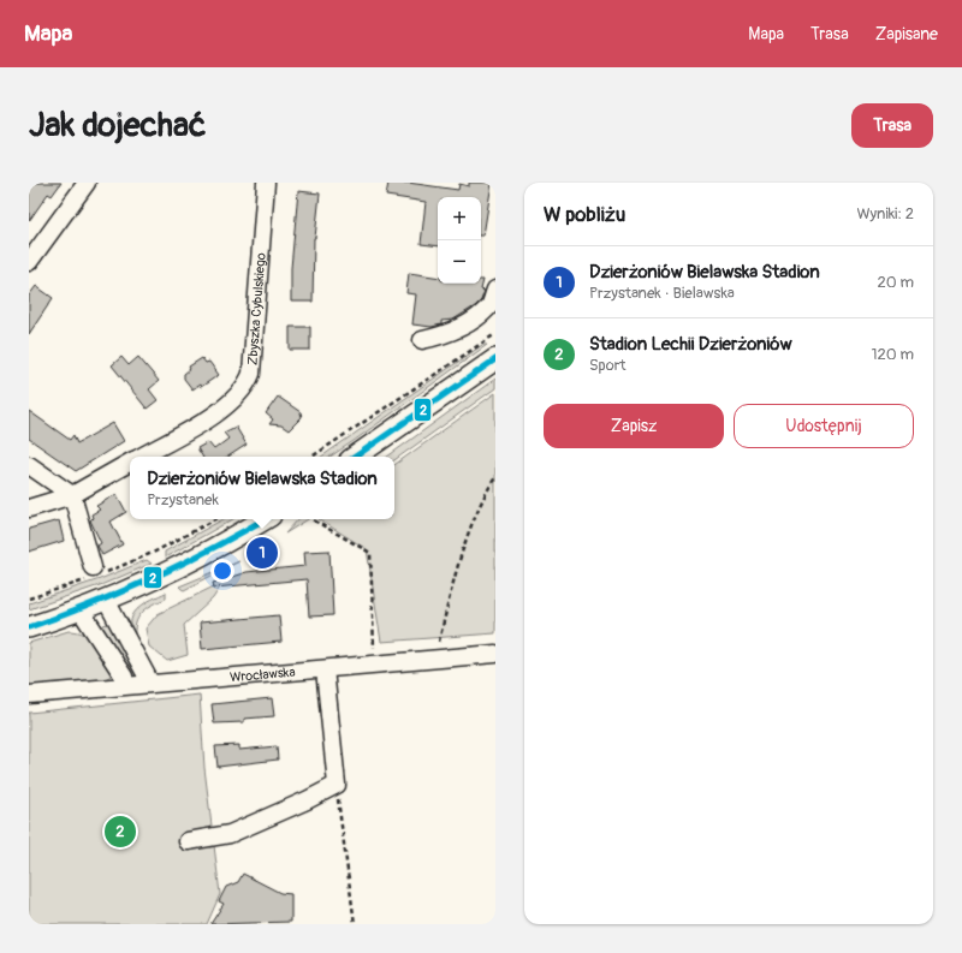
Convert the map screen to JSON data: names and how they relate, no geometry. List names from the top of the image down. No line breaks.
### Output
{"streets":{"street":["Zbyszka Cybulskiego","Wrocławska"]},"lines":["transit line 2"],"page":{"header":"Mapa","nav":["Mapa","Trasa","Zapisane"],"buttons":["Trasa",["Zapisz","Udostępnij"]],"title":"Jak dojechać","heading":["W pobliżu","Wyniki: 2"],"map_buttons":["+","−"],"list":[{"mark":"1","name":"Dzierżoniów Bielawska Stadion","note":"Przystanek · Bielawska","value":"20 m"},{"mark":"2","name":"Stadion Lechii Dzierżoniów","note":"Sport","value":"120 m"}],"popup":["Dzierżoniów Bielawska Stadion","Przystanek"],"pins":["1","2"]}}
